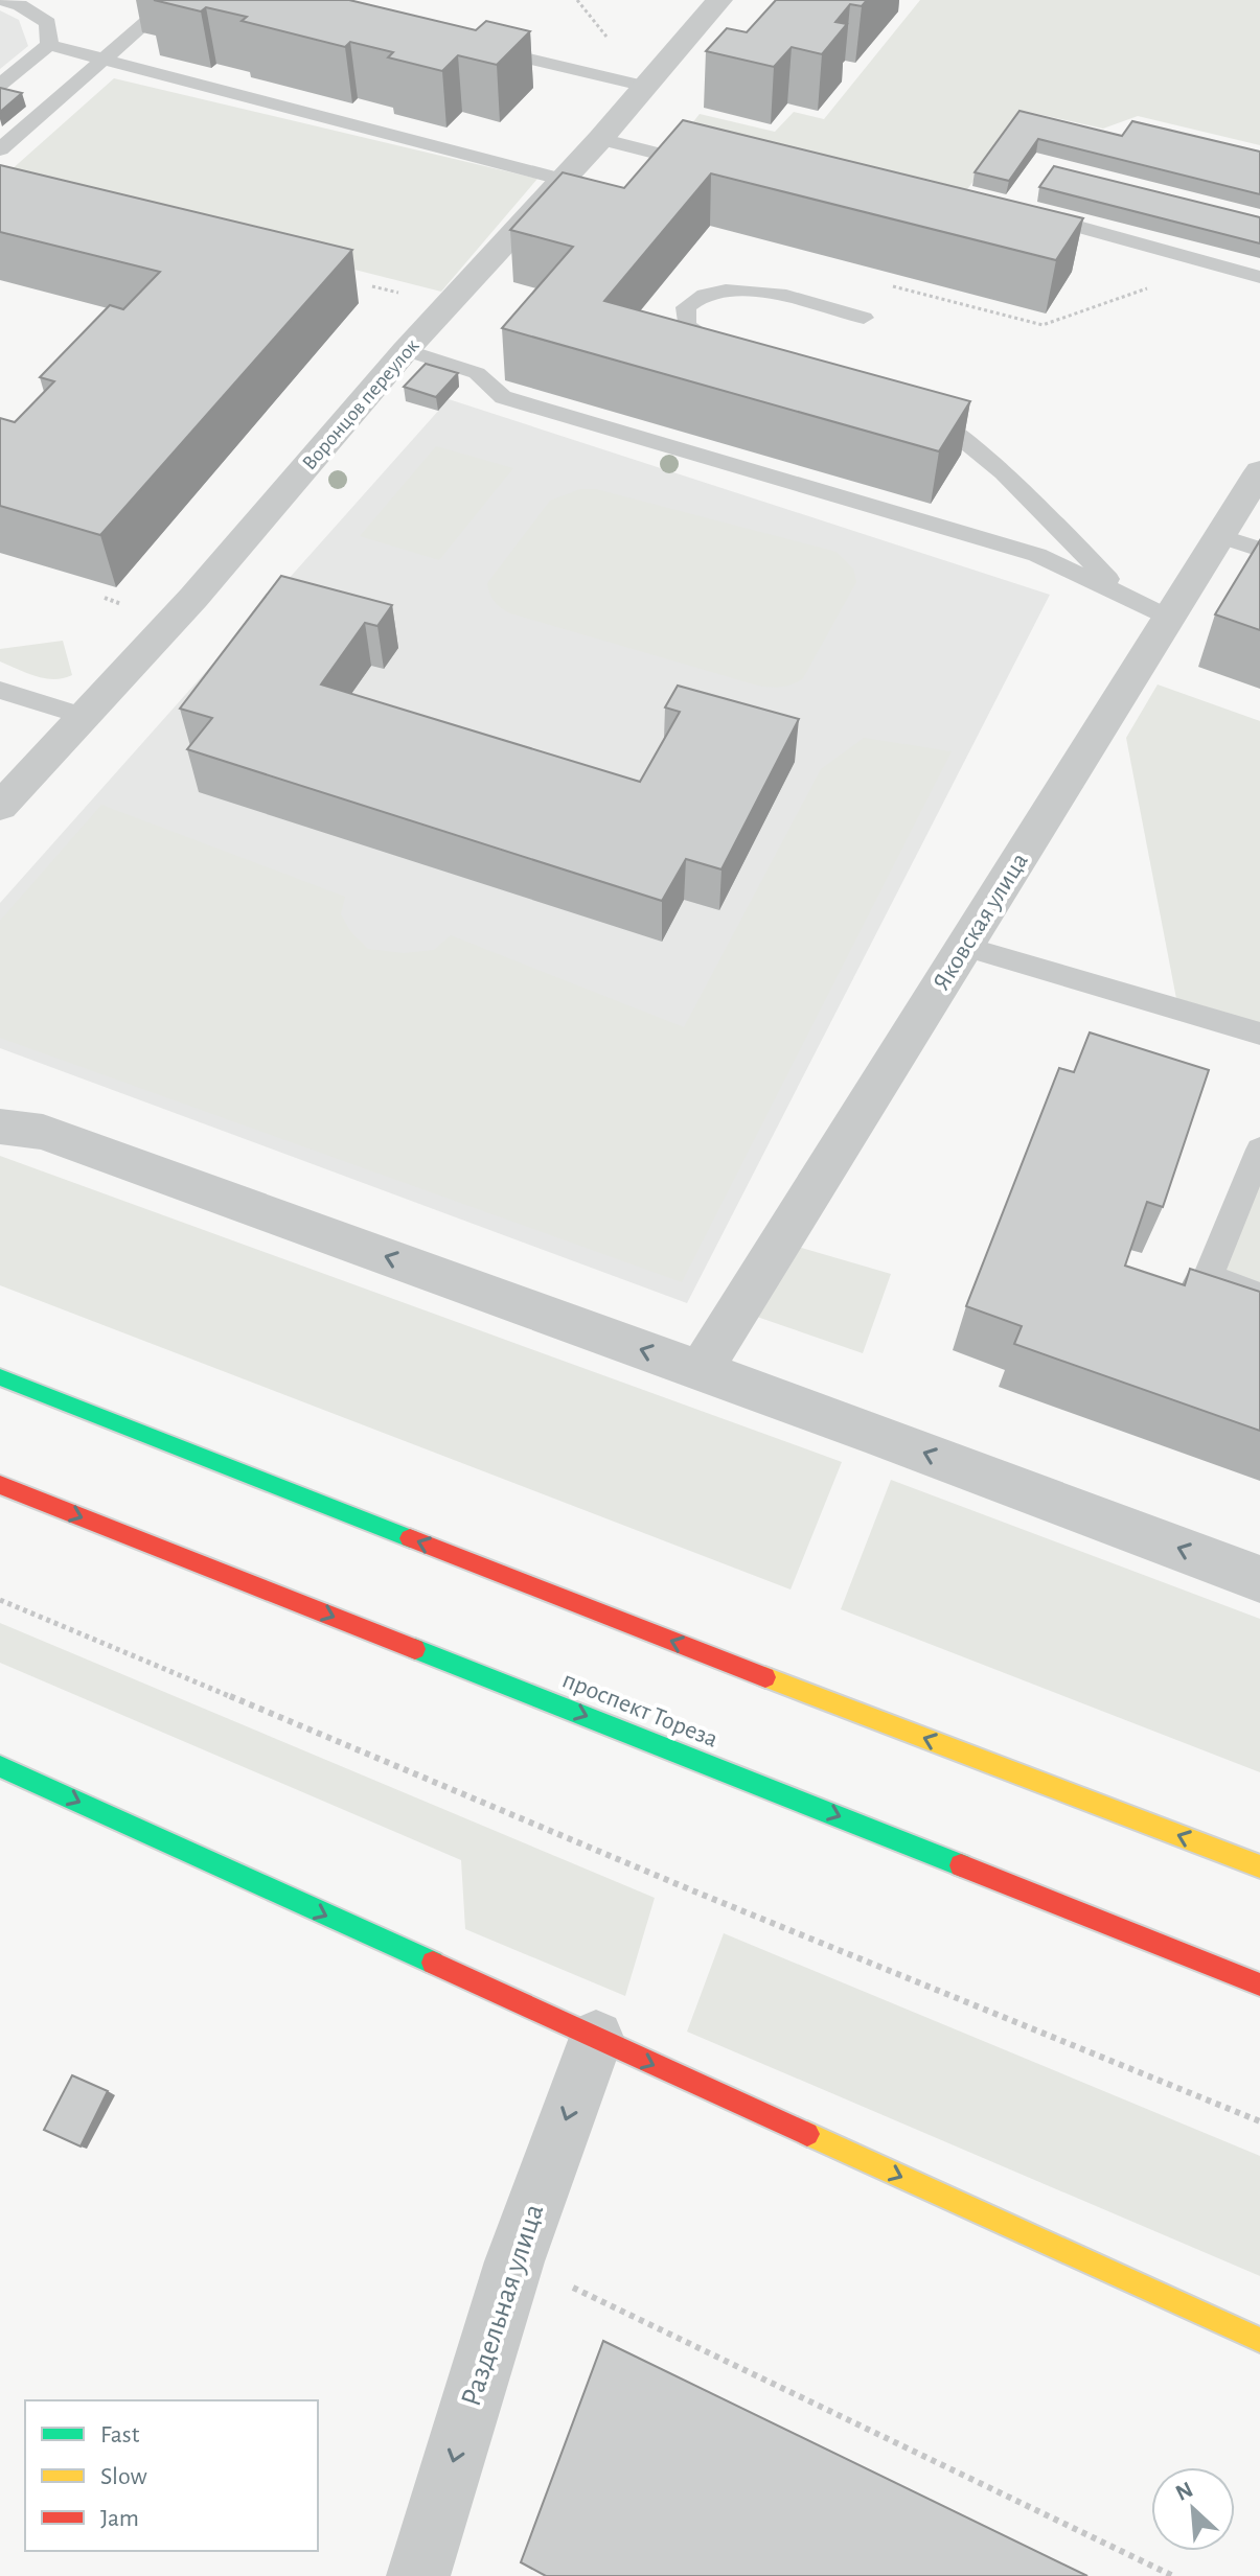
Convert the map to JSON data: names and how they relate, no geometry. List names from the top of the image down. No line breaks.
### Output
{"streets":{"main road":["проспект Тореза"],"street":["Воронцов переулок","Яковская улица","Раздельная улица"]},"one_way":["Раздельная улица"],"legend":["Fast","Slow","Jam"],"north":"top left"}
